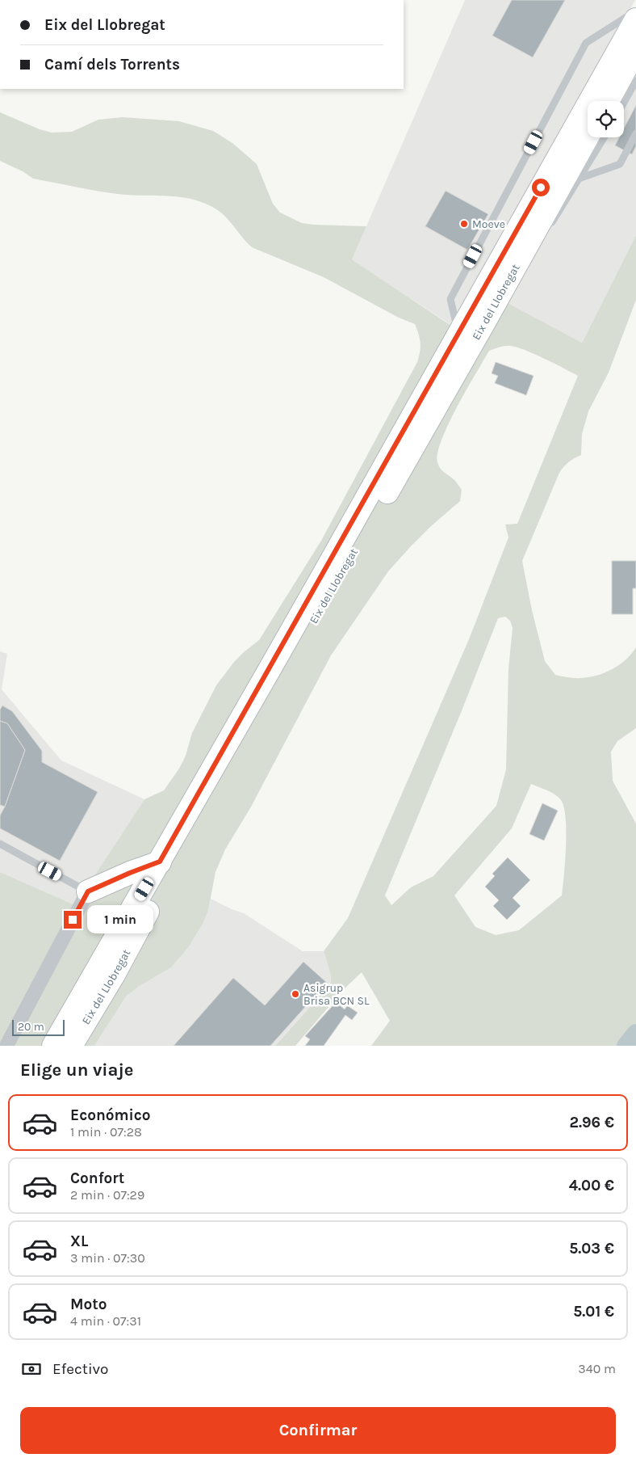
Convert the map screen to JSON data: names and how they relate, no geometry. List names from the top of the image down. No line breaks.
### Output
{"streets":{"highway":["Eix del Llobregat"]},"places":["Moeve","Asigrup Brisa BCN SL"],"scale_bar":"20 m","page":{"banner":["Eix del Llobregat","Camí dels Torrents"],"bubble":"1 min","scale":"20 m","heading":"Elige un viaje","list":[{"name":"Económico","note":"1 min · 07:28","value":"2.96 €"},{"name":"Confort","note":"2 min · 07:29","value":"4.00 €"},{"name":"XL","note":"3 min · 07:30","value":"5.03 €"},{"name":"Moto","note":"4 min · 07:31","value":"5.01 €"}],"pay":["Efectivo","340 m"],"buttons":"Confirmar"}}
